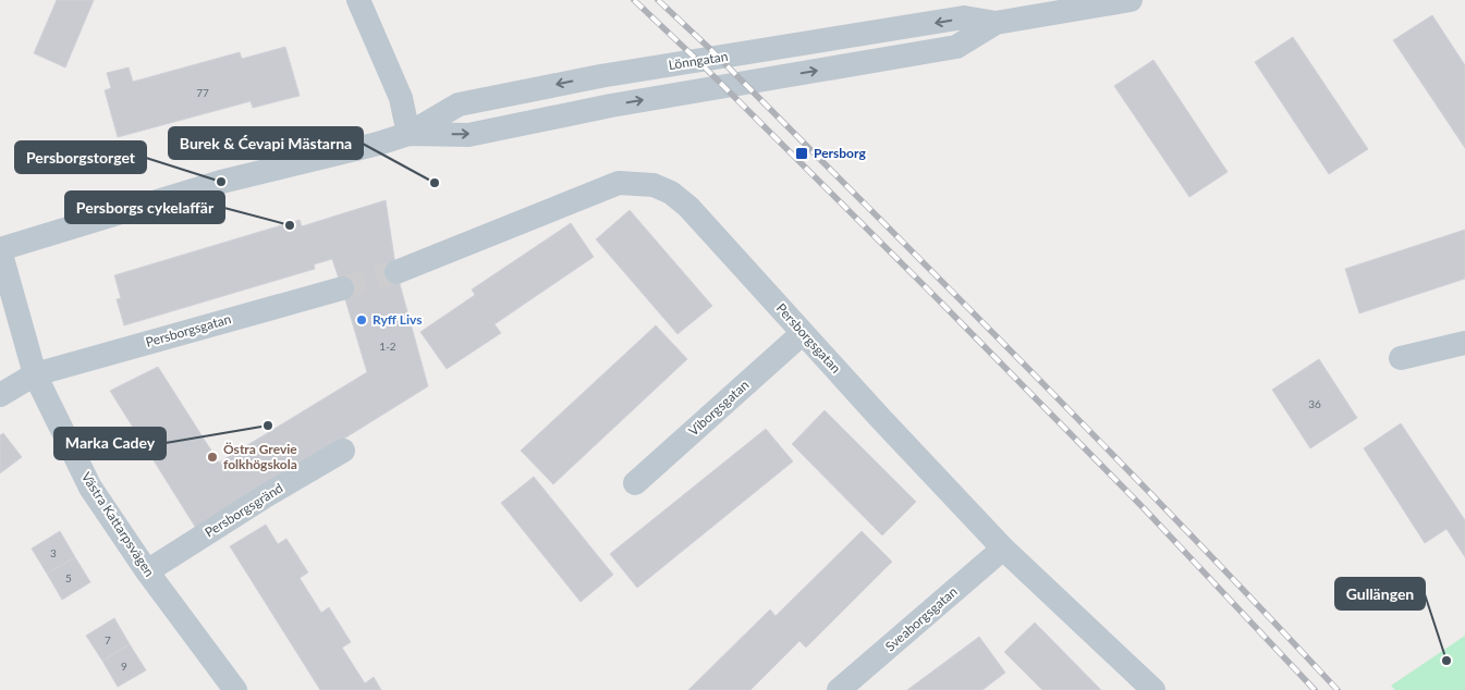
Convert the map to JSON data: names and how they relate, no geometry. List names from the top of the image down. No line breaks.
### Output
{"streets":{"street":["Persborgsgatan","Viborgsgatan","Persborgsgränd","Västra Kattarpsvägen","Sveaborgsgatan"]},"crossings":[["Persborgsgatan","Viborgsgatan"],["Persborgsgatan","Västra Kattarpsvägen"],["Persborgsgatan","Sveaborgsgatan"],["Persborgsgränd","Västra Kattarpsvägen"]],"places":{"transit":["Persborg"],"other":["Persborgstorget","Burek & Ćevapi Mästarna","Persborgs cykelaffär","Ryff Livs","Marka Cadey","Östra Grevie folkhögskola","Gullängen"]},"house_numbers":["77","1-2","36","3","5","7","9"]}
